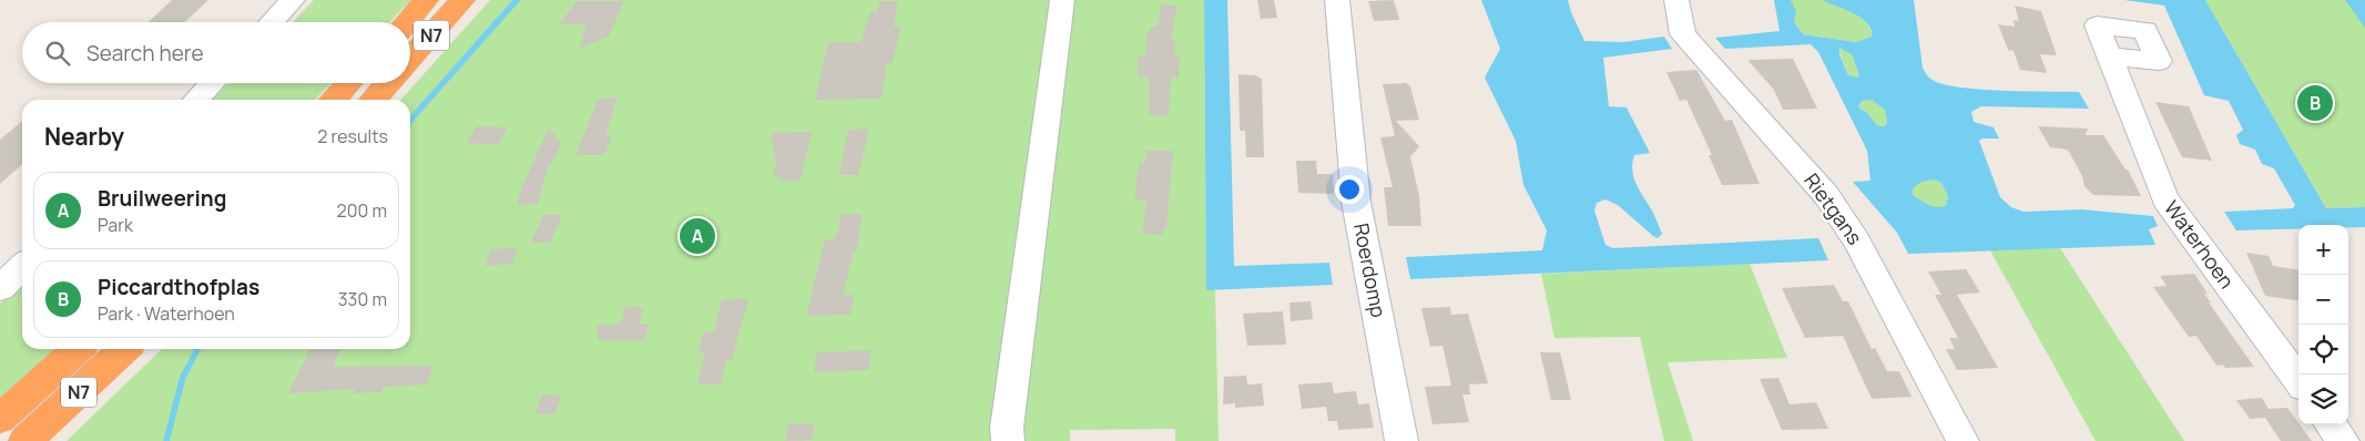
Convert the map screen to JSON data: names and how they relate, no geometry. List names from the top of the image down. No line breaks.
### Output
{"streets":{"highway":["N7"],"street":["Rietgans","Waterhoen","Roerdomp"]},"page":{"search":"Search here","pins":["B","A"],"heading":["Nearby","2 results"],"list":[{"mark":"A","name":"Bruilweering","note":"Park","value":"200 m"},{"mark":"B","name":"Piccardthofplas","note":"Park · Waterhoen","value":"330 m"}],"map_buttons":["+","−"]}}
